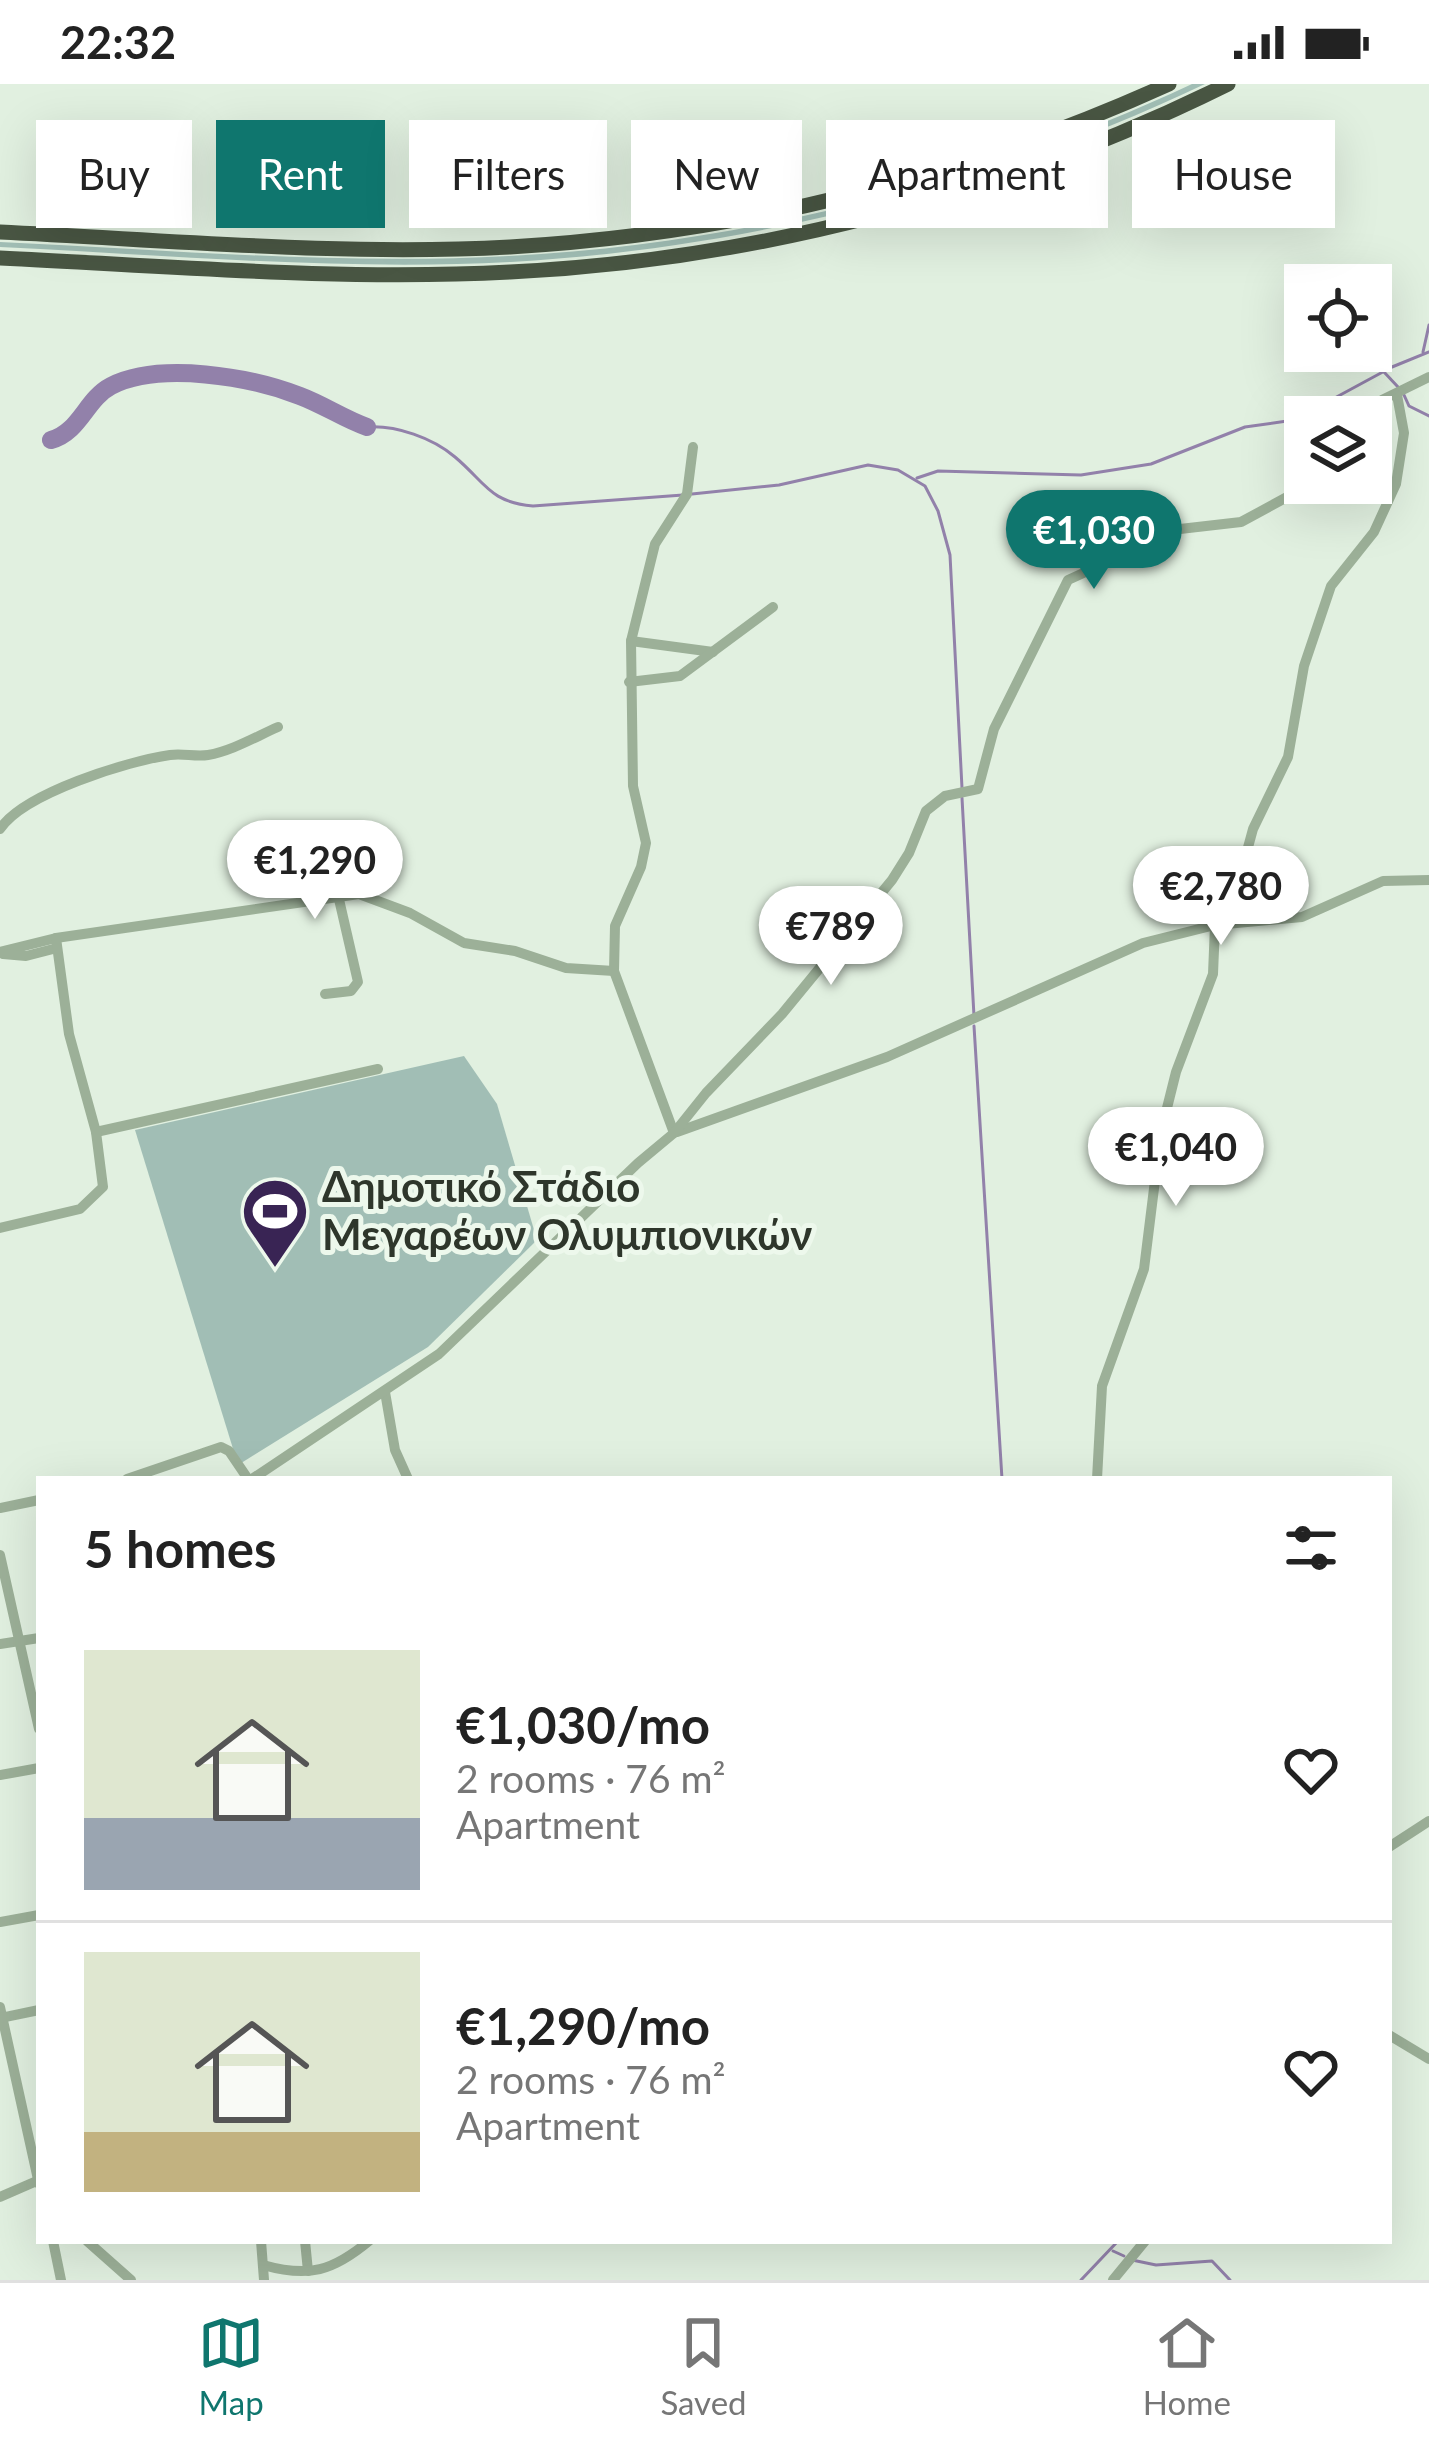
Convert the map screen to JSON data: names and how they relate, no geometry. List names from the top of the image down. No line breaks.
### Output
{"places":{"sports":["Δημοτικό Στάδιο Μεγαρέων Ολυμπιονικών"]},"page":{"status":"22:32","chip":["Buy","Rent","Filters","New","Apartment","House"],"price":["€1,030","€1,290","€2,780","€789","€1,040"],"heading":"5 homes","list":[{"name":"€1,030/mo","note":"2 rooms · 76 m² · Apartment"},{"name":"€1,290/mo","note":"2 rooms · 76 m² · Apartment"}],"tabs":["Map","Saved","Home"]}}
